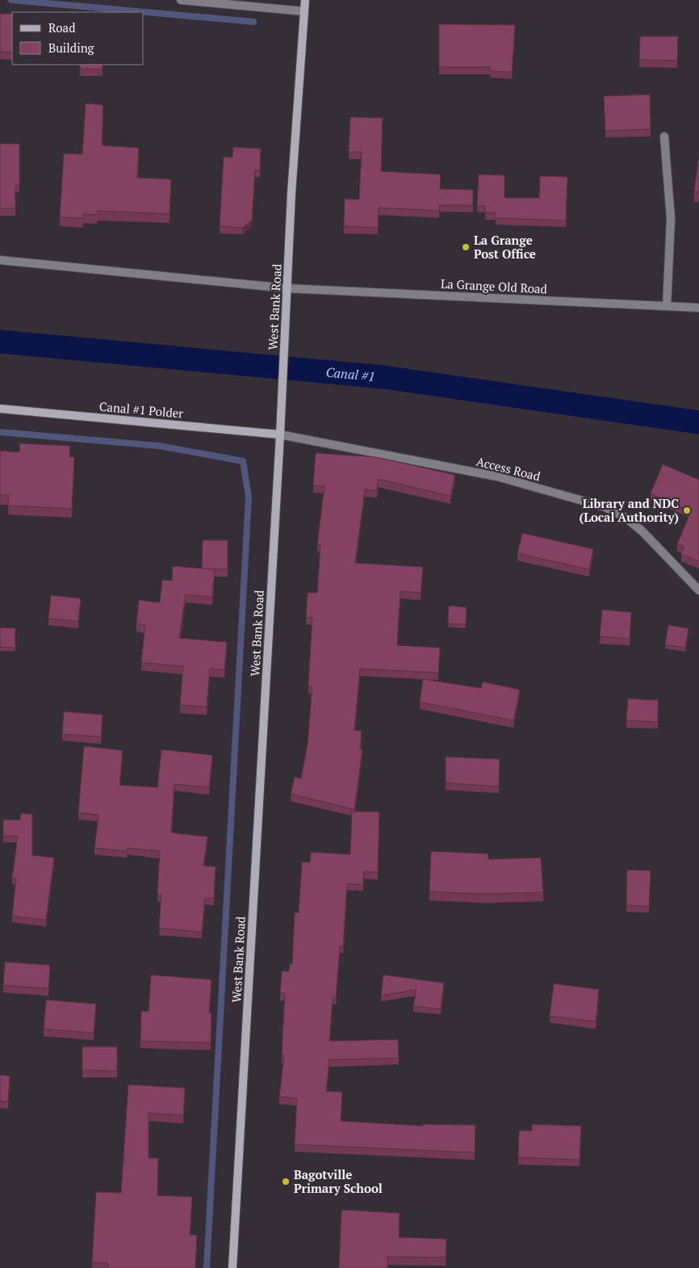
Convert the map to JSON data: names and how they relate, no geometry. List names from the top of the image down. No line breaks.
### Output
{"streets":{"street":["La Grange Old Road","West Bank Road","Canal #1 Polder","Access Road"]},"crossings":[["La Grange Old Road","West Bank Road"],["West Bank Road","Canal #1 Polder"],["West Bank Road","Access Road"],["Canal #1 Polder","Access Road"]],"water":["Canal #1"],"places":["La Grange Post Office","Library and NDC (Local Authority)","Bagotville Primary School"],"legend":["Road","Building"]}
